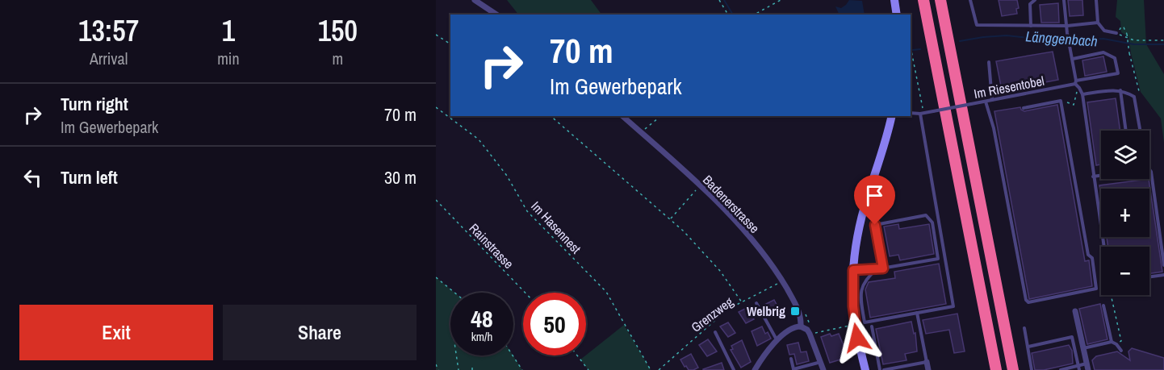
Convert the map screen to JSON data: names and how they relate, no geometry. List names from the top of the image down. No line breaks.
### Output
{"streets":{"street":["Badenerstrasse"],"lane":["Im Riesentobel"],"path":["Im Hasennest","Rainstrasse","Grenzweg"]},"crossings":[["Badenerstrasse","Grenzweg"]],"water":["Länggenbach"],"places":{"transit":["Welbrig"]},"page":{"eta":["13:57","Arrival","1","min","150","m"],"turn":["70 m","Im Gewerbepark"],"list":[{"name":"Turn right","note":"Im Gewerbepark","value":"70 m"},{"name":"Turn left","value":"30 m"}],"map_buttons":["+","−"],"speed":"48 km/h","limit":"50","buttons":["Exit","Share"]}}
